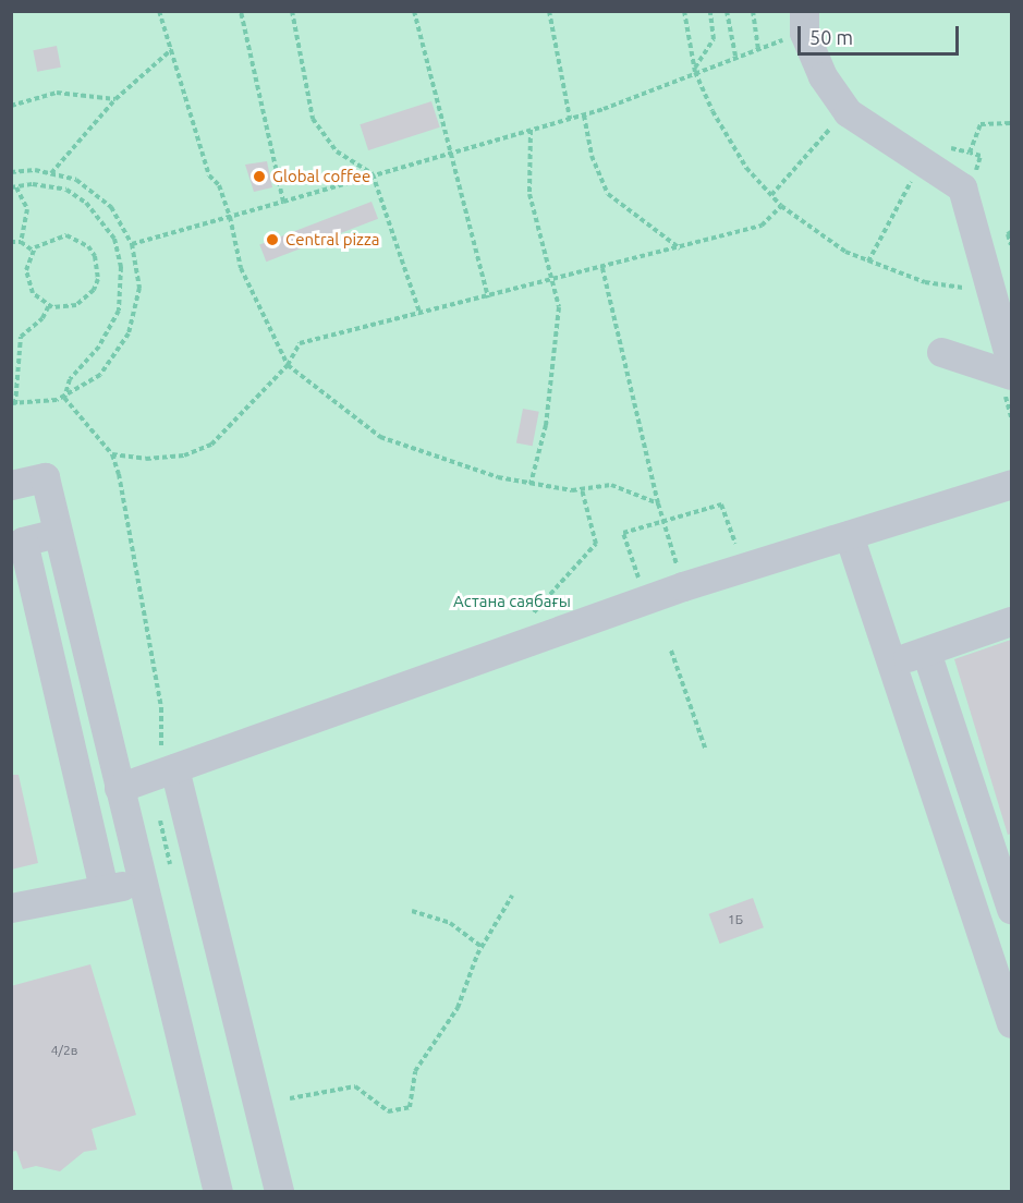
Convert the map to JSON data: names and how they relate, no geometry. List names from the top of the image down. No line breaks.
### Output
{"parks":["Астана саябағы"],"places":["Global coffee","Central pizza"],"house_numbers":["1Б","4/2в"],"scale_bar":"50 m"}
